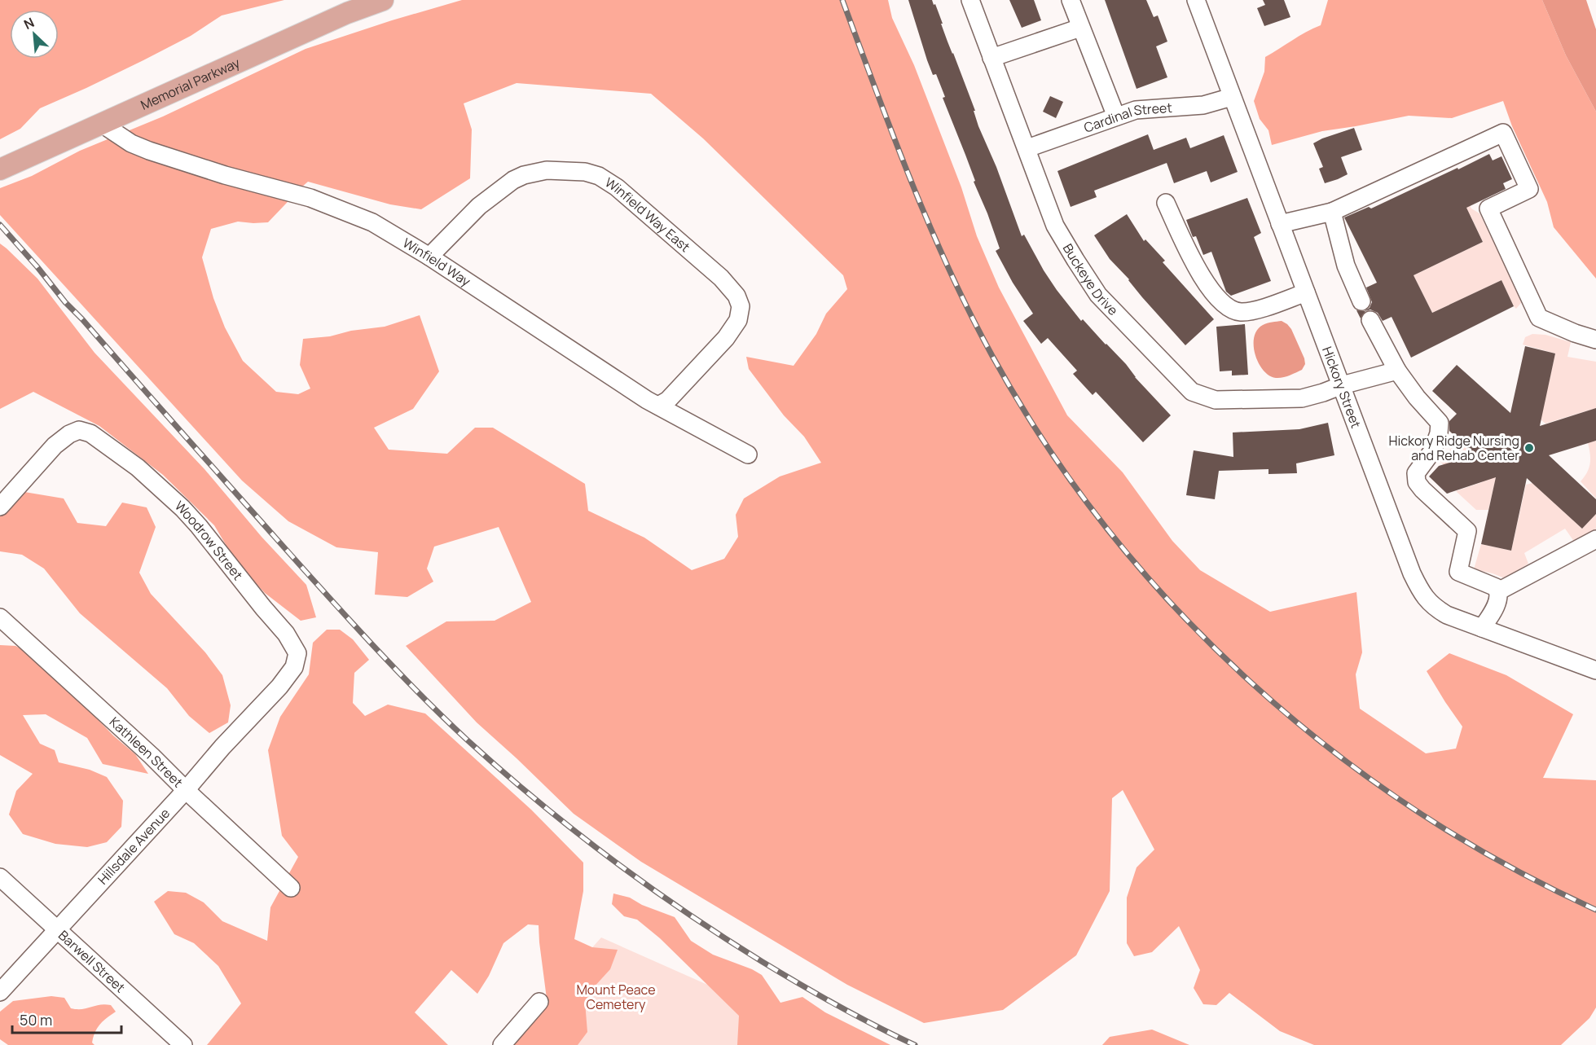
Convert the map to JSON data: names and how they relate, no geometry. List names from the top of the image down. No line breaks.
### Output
{"streets":{"main road":["Memorial Parkway"],"street":["Cardinal Street","Winfield Way East","Winfield Way","Buckeye Drive","Hickory Street","Woodrow Street","Kathleen Street","Hillsdale Avenue","Barwell Street"]},"crossings":[["Memorial Parkway","Winfield Way"],["Cardinal Street","Buckeye Drive"],["Cardinal Street","Hickory Street"],["Winfield Way East","Winfield Way"],["Buckeye Drive","Hickory Street"],["Woodrow Street","Hillsdale Avenue"],["Kathleen Street","Hillsdale Avenue"],["Hillsdale Avenue","Barwell Street"]],"parks":["Mount Peace Cemetery"],"places":["Hickory Ridge Nursing and Rehab Center"],"scale_bar":"50 m","north":"top left"}
